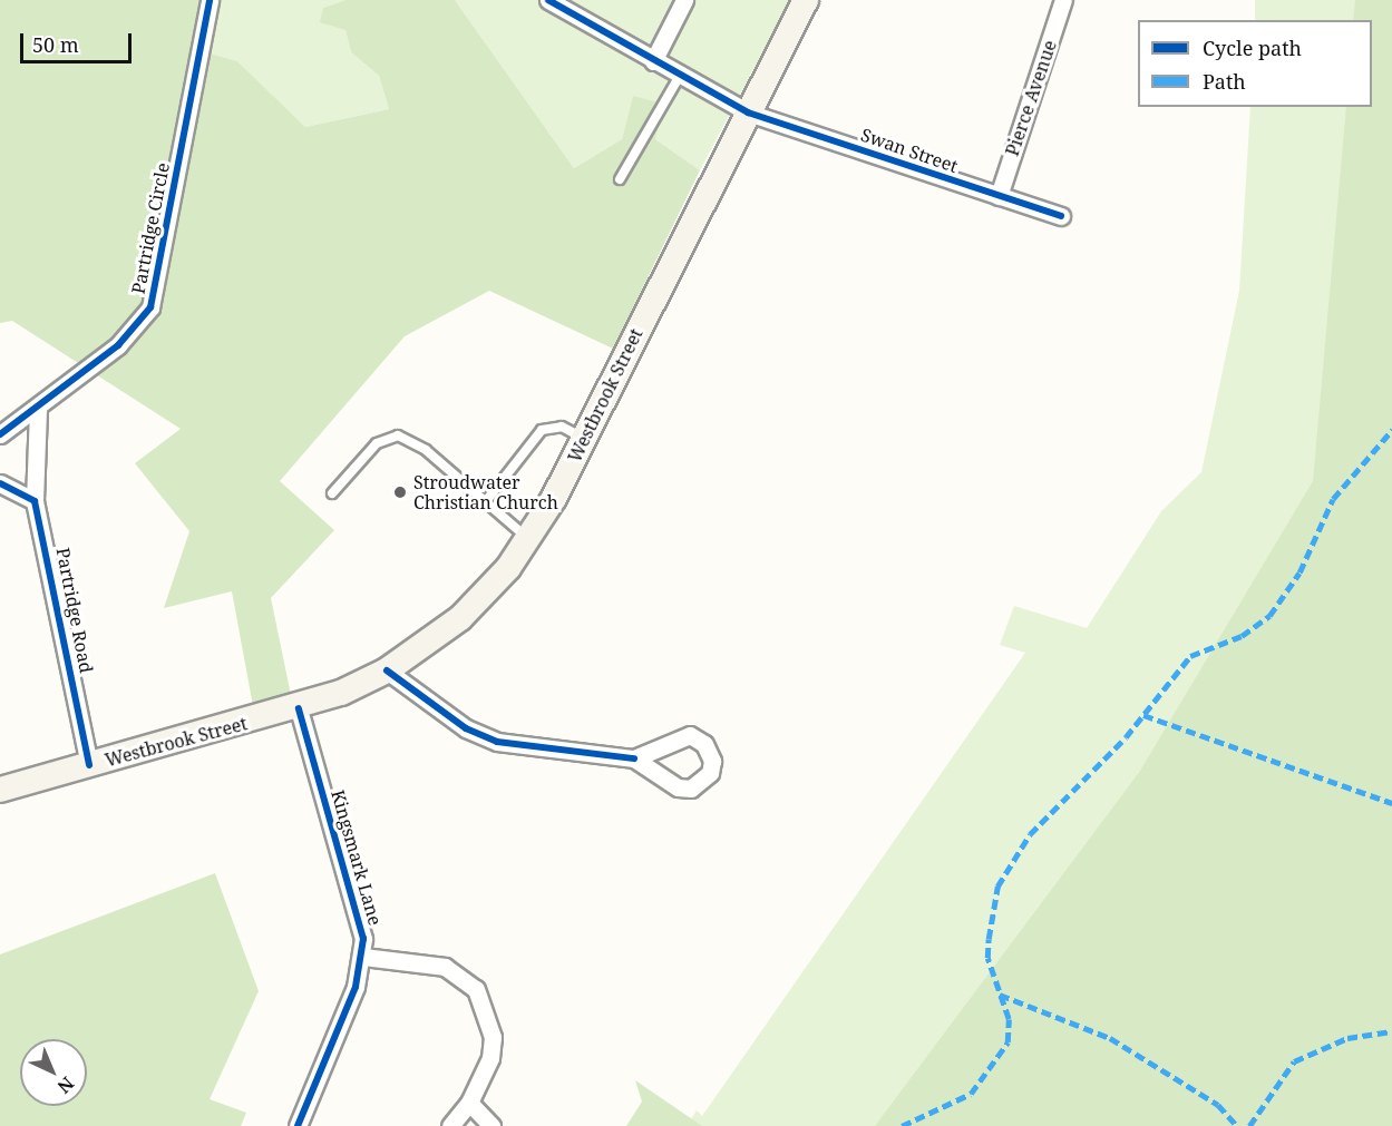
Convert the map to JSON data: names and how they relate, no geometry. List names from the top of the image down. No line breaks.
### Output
{"streets":{"main road":["Westbrook Street"],"street":["Pierce Avenue","Swan Street","Partridge Circle","Partridge Road","Kingsmark Lane"]},"crossings":[["Pierce Avenue","Swan Street"],["Swan Street","Westbrook Street"],["Partridge Circle","Partridge Road"],["Westbrook Street","Partridge Road"],["Westbrook Street","Kingsmark Lane"]],"places":["Stroudwater Christian Church"],"legend":["Cycle path","Path"],"scale_bar":"50 m","north":"bottom right"}
